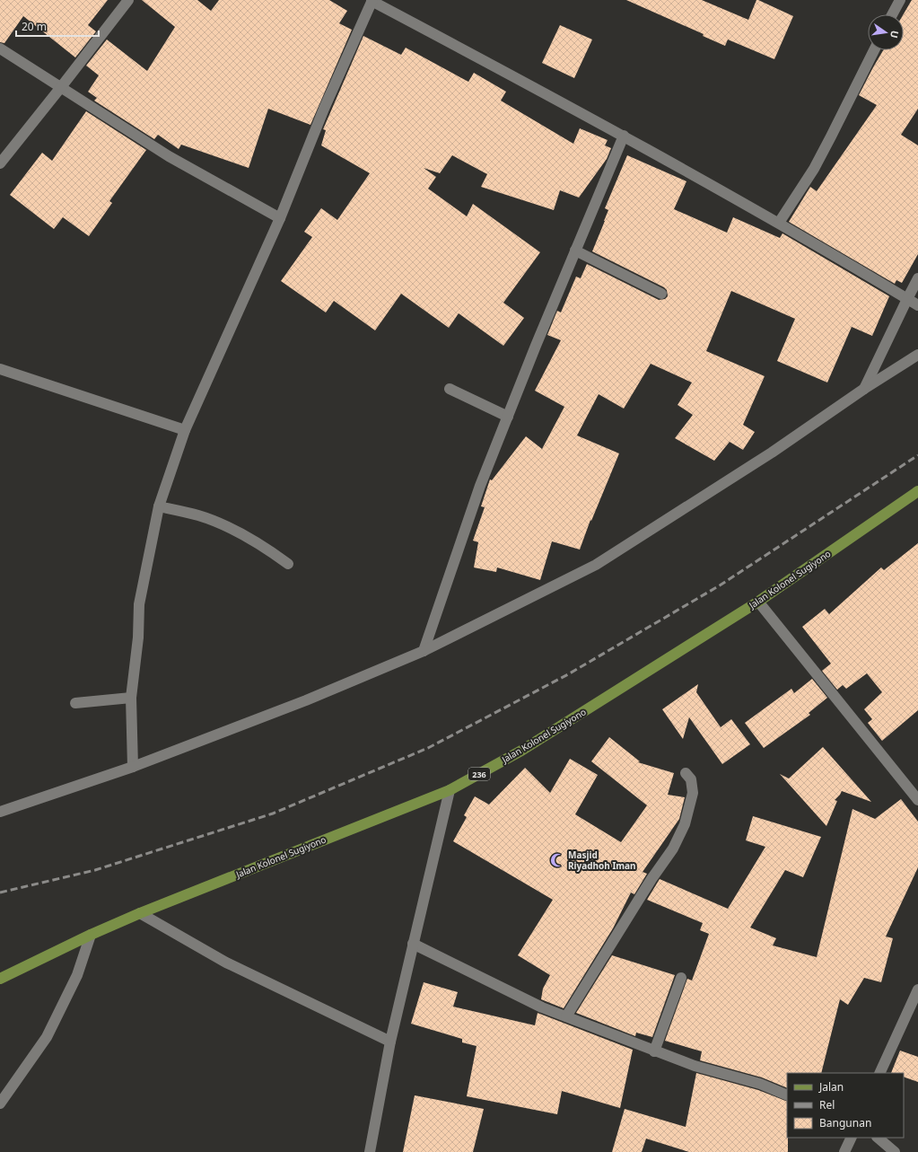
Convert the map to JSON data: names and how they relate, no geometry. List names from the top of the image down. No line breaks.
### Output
{"streets":{"main road":["Jalan Kolonel Sugiyono","236"]},"places":{"mosque":["Masjid Riyadhoh Iman"]},"legend":["Jalan","Rel","Bangunan"],"scale_bar":"20 m","north":"right"}
